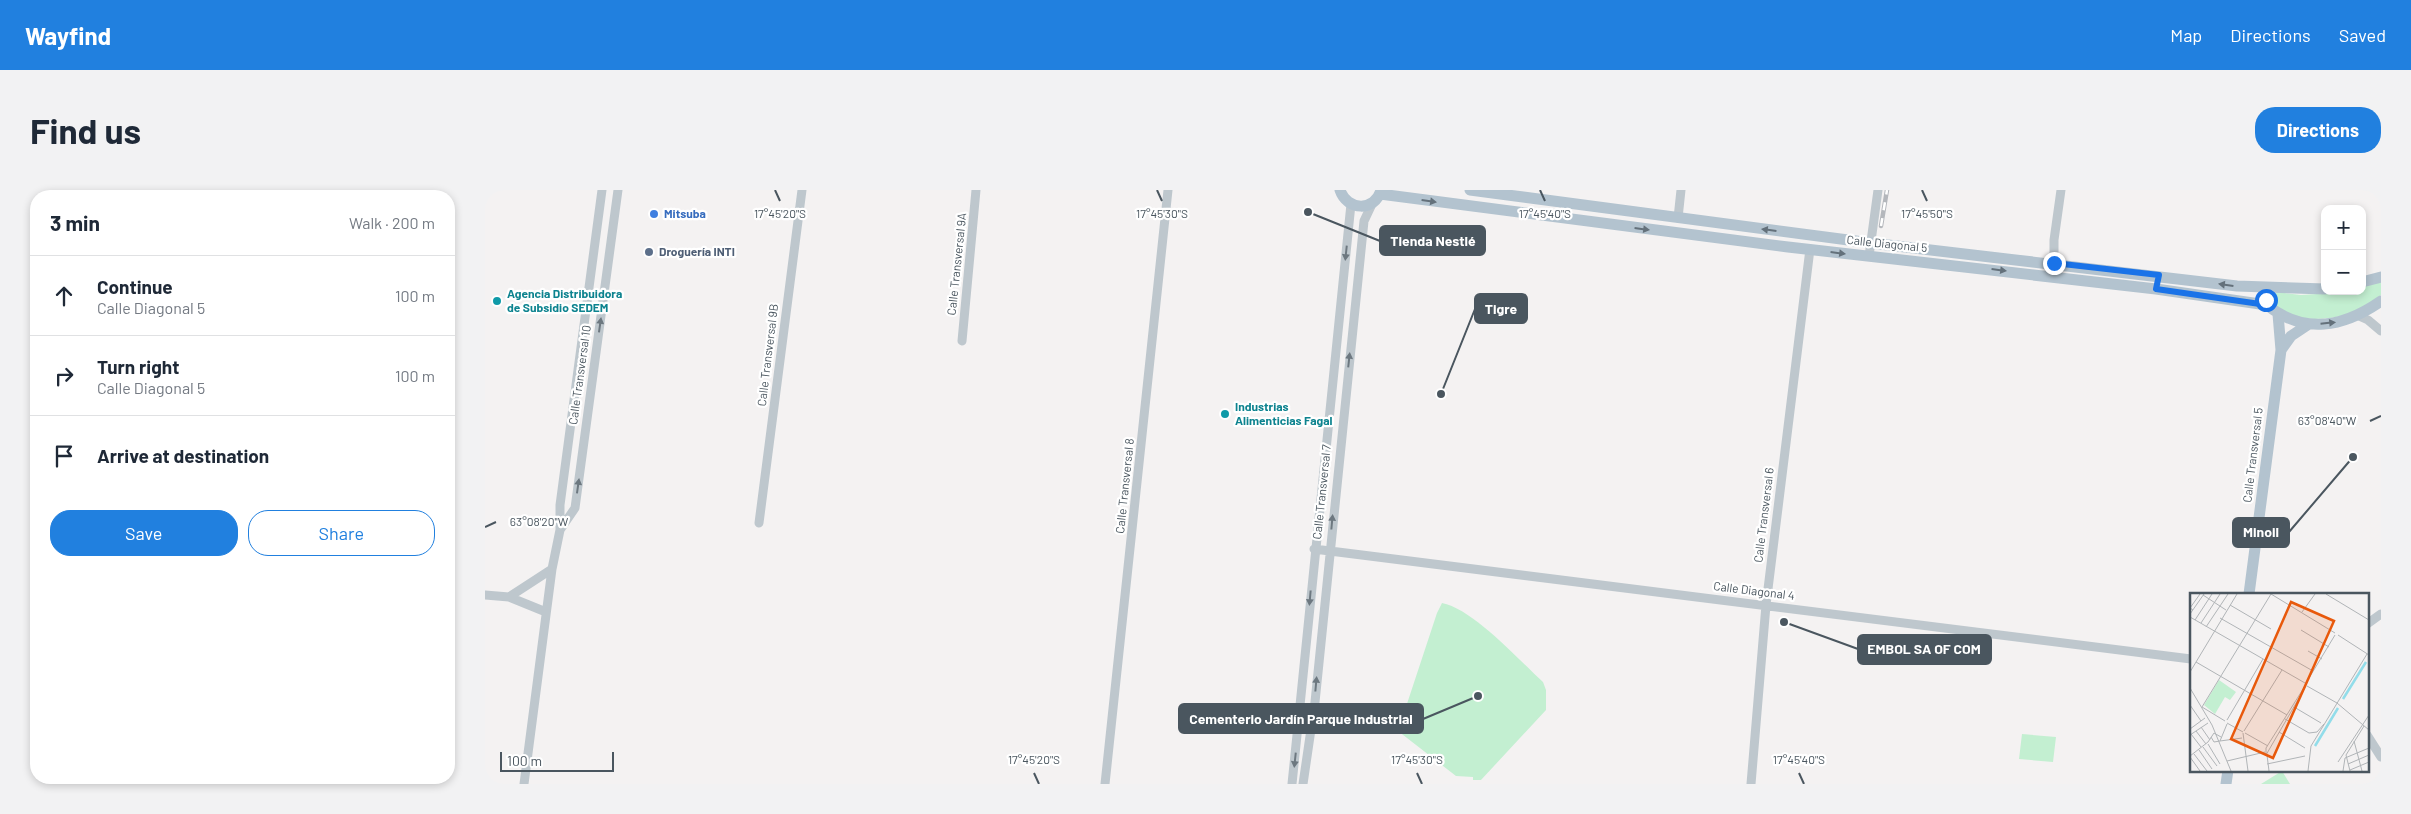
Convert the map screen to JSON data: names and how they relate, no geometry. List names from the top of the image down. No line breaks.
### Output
{"streets":{"main road":["Calle Diagonal 5","Calle Transversal 5"],"street":["Calle Transversal 9A","Calle Transversal 9B","Calle Transversal 10","Calle Transversal 8","Calle Transversal 7","Calle Transversal 6","Calle Diagonal 4"]},"crossings":[["Calle Diagonal 5","Calle Transversal 6"],["Calle Transversal 7","Calle Diagonal 4"],["Calle Transversal 6","Calle Diagonal 4"]],"places":["Tienda Nestlé","Mitsuba","Droguería INTI","Agencia Distribuidora de Subsidio SEDEM","Tigre","Industrias Alimenticias Fagal","Minoil","EMBOL SA OF COM","Cementerio Jardín Parque Industrial"],"scale_bar":"100 m","page":{"header":"Wayfind","nav":["Map","Directions","Saved"],"buttons":["Directions",["Save","Share"]],"title":"Find us","heading":["3 min","Walk · 200 m"],"map_buttons":["+","−"],"list":[["Continue","Calle Diagonal 5","100 m"],["Turn right","Calle Diagonal 5","100 m"],"Arrive at destination"],"scale":"100 m"},"coordinates":["17°45'20\"S","17°45'30\"S","17°45'40\"S","17°45'50\"S","63°08'40\"W","63°08'20\"W"]}
